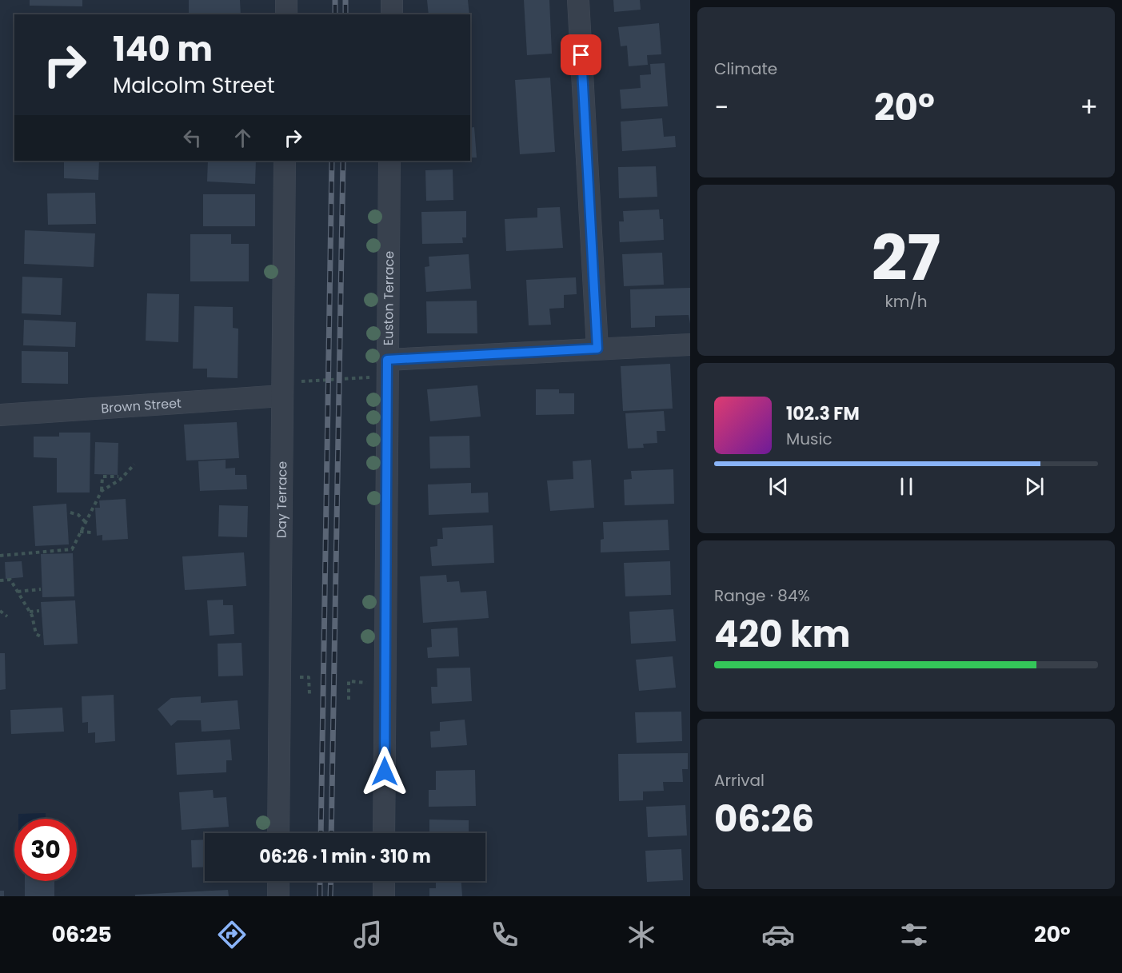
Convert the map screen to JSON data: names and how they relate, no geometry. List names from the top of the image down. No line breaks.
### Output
{"streets":{"street":["Euston Terrace","Brown Street","Day Terrace"]},"crossings":[["Brown Street","Day Terrace"]],"page":{"tile":["Climate",["27","km/h"],["Range · 84%","420 km"],["Arrival","06:26"]],"turn":["140 m","Malcolm Street"],"heat":["−","20°","+"],"song":["102.3 FM","Music"],"limit":"30","trip":"06:26 · 1 min · 310 m","tabs":["06:25","20°"]}}
